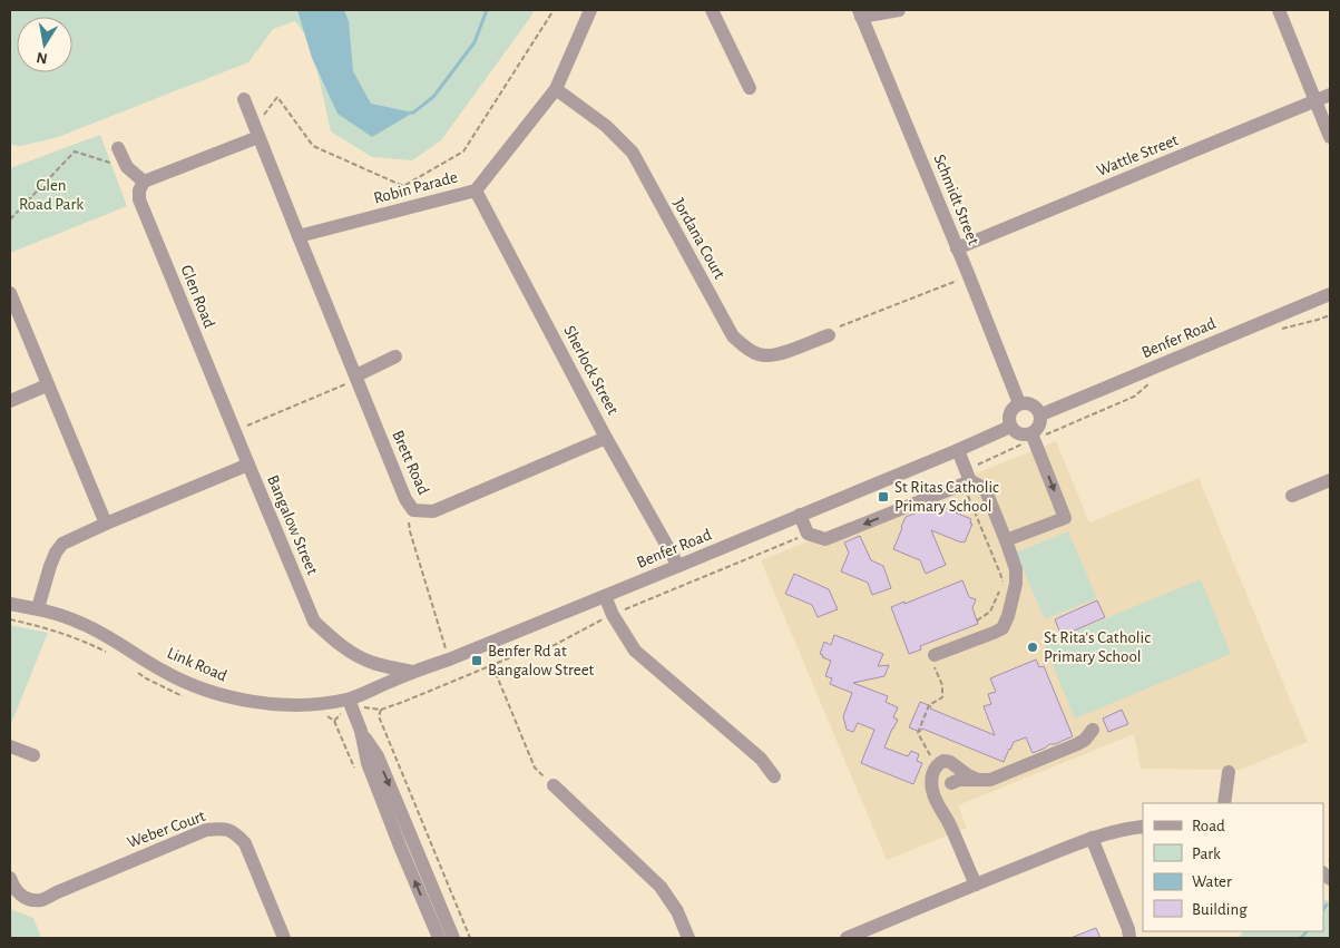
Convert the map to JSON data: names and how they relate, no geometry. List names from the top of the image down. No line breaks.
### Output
{"streets":{"street":["Wattle Street","Robin Parade","Schmidt Street","Jordana Court","Glen Road","Benfer Road","Sherlock Street","Brett Road","Bangalow Street","Link Road","Weber Court"]},"crossings":[["Wattle Street","Schmidt Street"],["Robin Parade","Jordana Court"],["Robin Parade","Sherlock Street"],["Robin Parade","Brett Road"],["Schmidt Street","Benfer Road"],["Glen Road","Bangalow Street"],["Benfer Road","Sherlock Street"],["Benfer Road","Bangalow Street"],["Benfer Road","Link Road"],["Sherlock Street","Brett Road"],["Bangalow Street","Link Road"]],"parks":["Glen Road Park"],"places":{"transit":["St Ritas Catholic Primary School","Benfer Rd at Bangalow Street"],"other":["St Rita's Catholic Primary School"]},"legend":["Road","Park","Water","Building"],"north":"bottom"}
